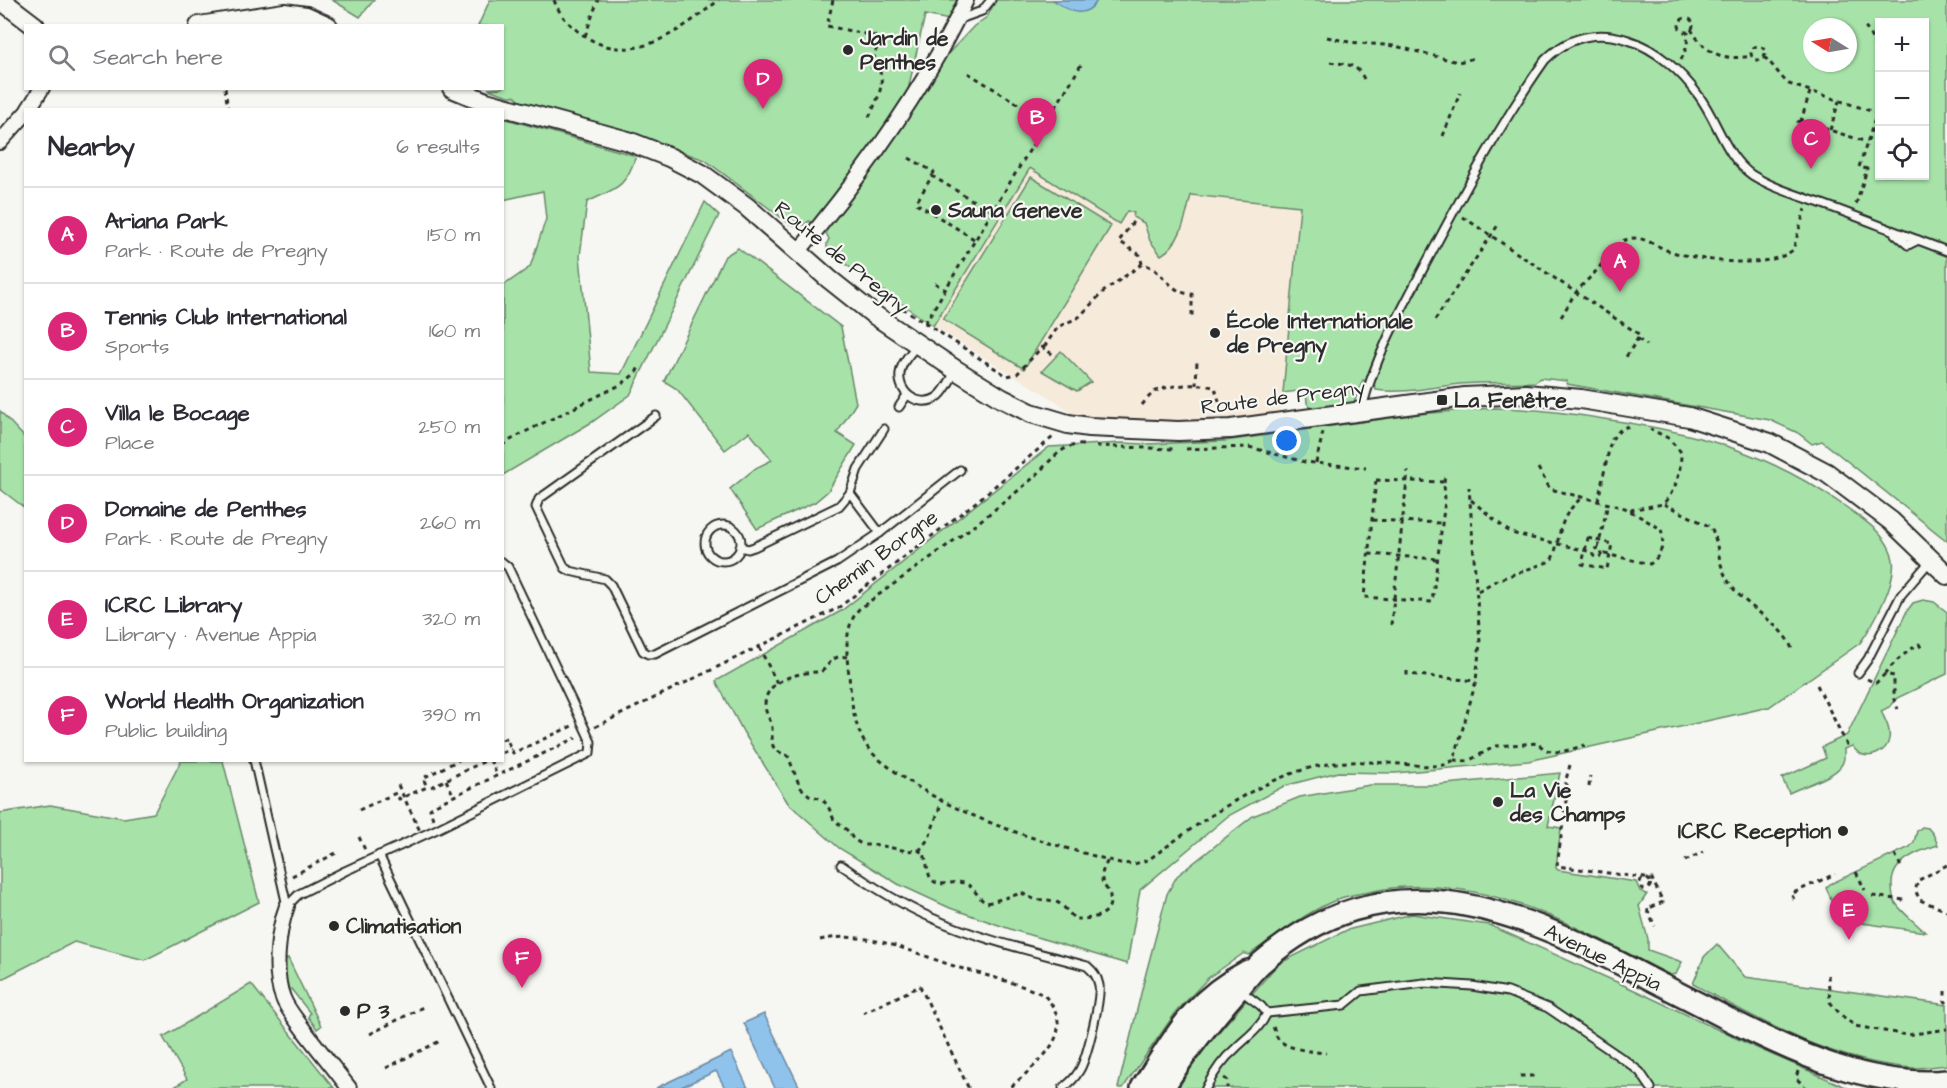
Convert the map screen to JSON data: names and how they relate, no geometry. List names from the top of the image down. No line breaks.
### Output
{"streets":{"main road":["Avenue Appia"],"street":["Route de Pregny"],"path":["Chemin Borgne"]},"crossings":[["Route de Pregny","Chemin Borgne"]],"places":{"other":["Jardin de Penthes","Sauna Geneve","École Internationale de Pregny","La Vie des Champs","ICRC Reception","Climatisation","P 3"],"transit":["La Fenêtre"]},"north":"left","page":{"map_buttons":["+","−"],"search":"Search here","pins":["D","B","C","A","E","F"],"heading":["Nearby","6 results"],"list":[{"mark":"A","name":"Ariana Park","note":"Park · Route de Pregny","value":"150 m"},{"mark":"B","name":"Tennis Club International","note":"Sports","value":"160 m"},{"mark":"C","name":"Villa le Bocage","note":"Place","value":"250 m"},{"mark":"D","name":"Domaine de Penthes","note":"Park · Route de Pregny","value":"260 m"},{"mark":"E","name":"ICRC Library","note":"Library · Avenue Appia","value":"320 m"},{"mark":"F","name":"World Health Organization","note":"Public building","value":"390 m"}]}}
